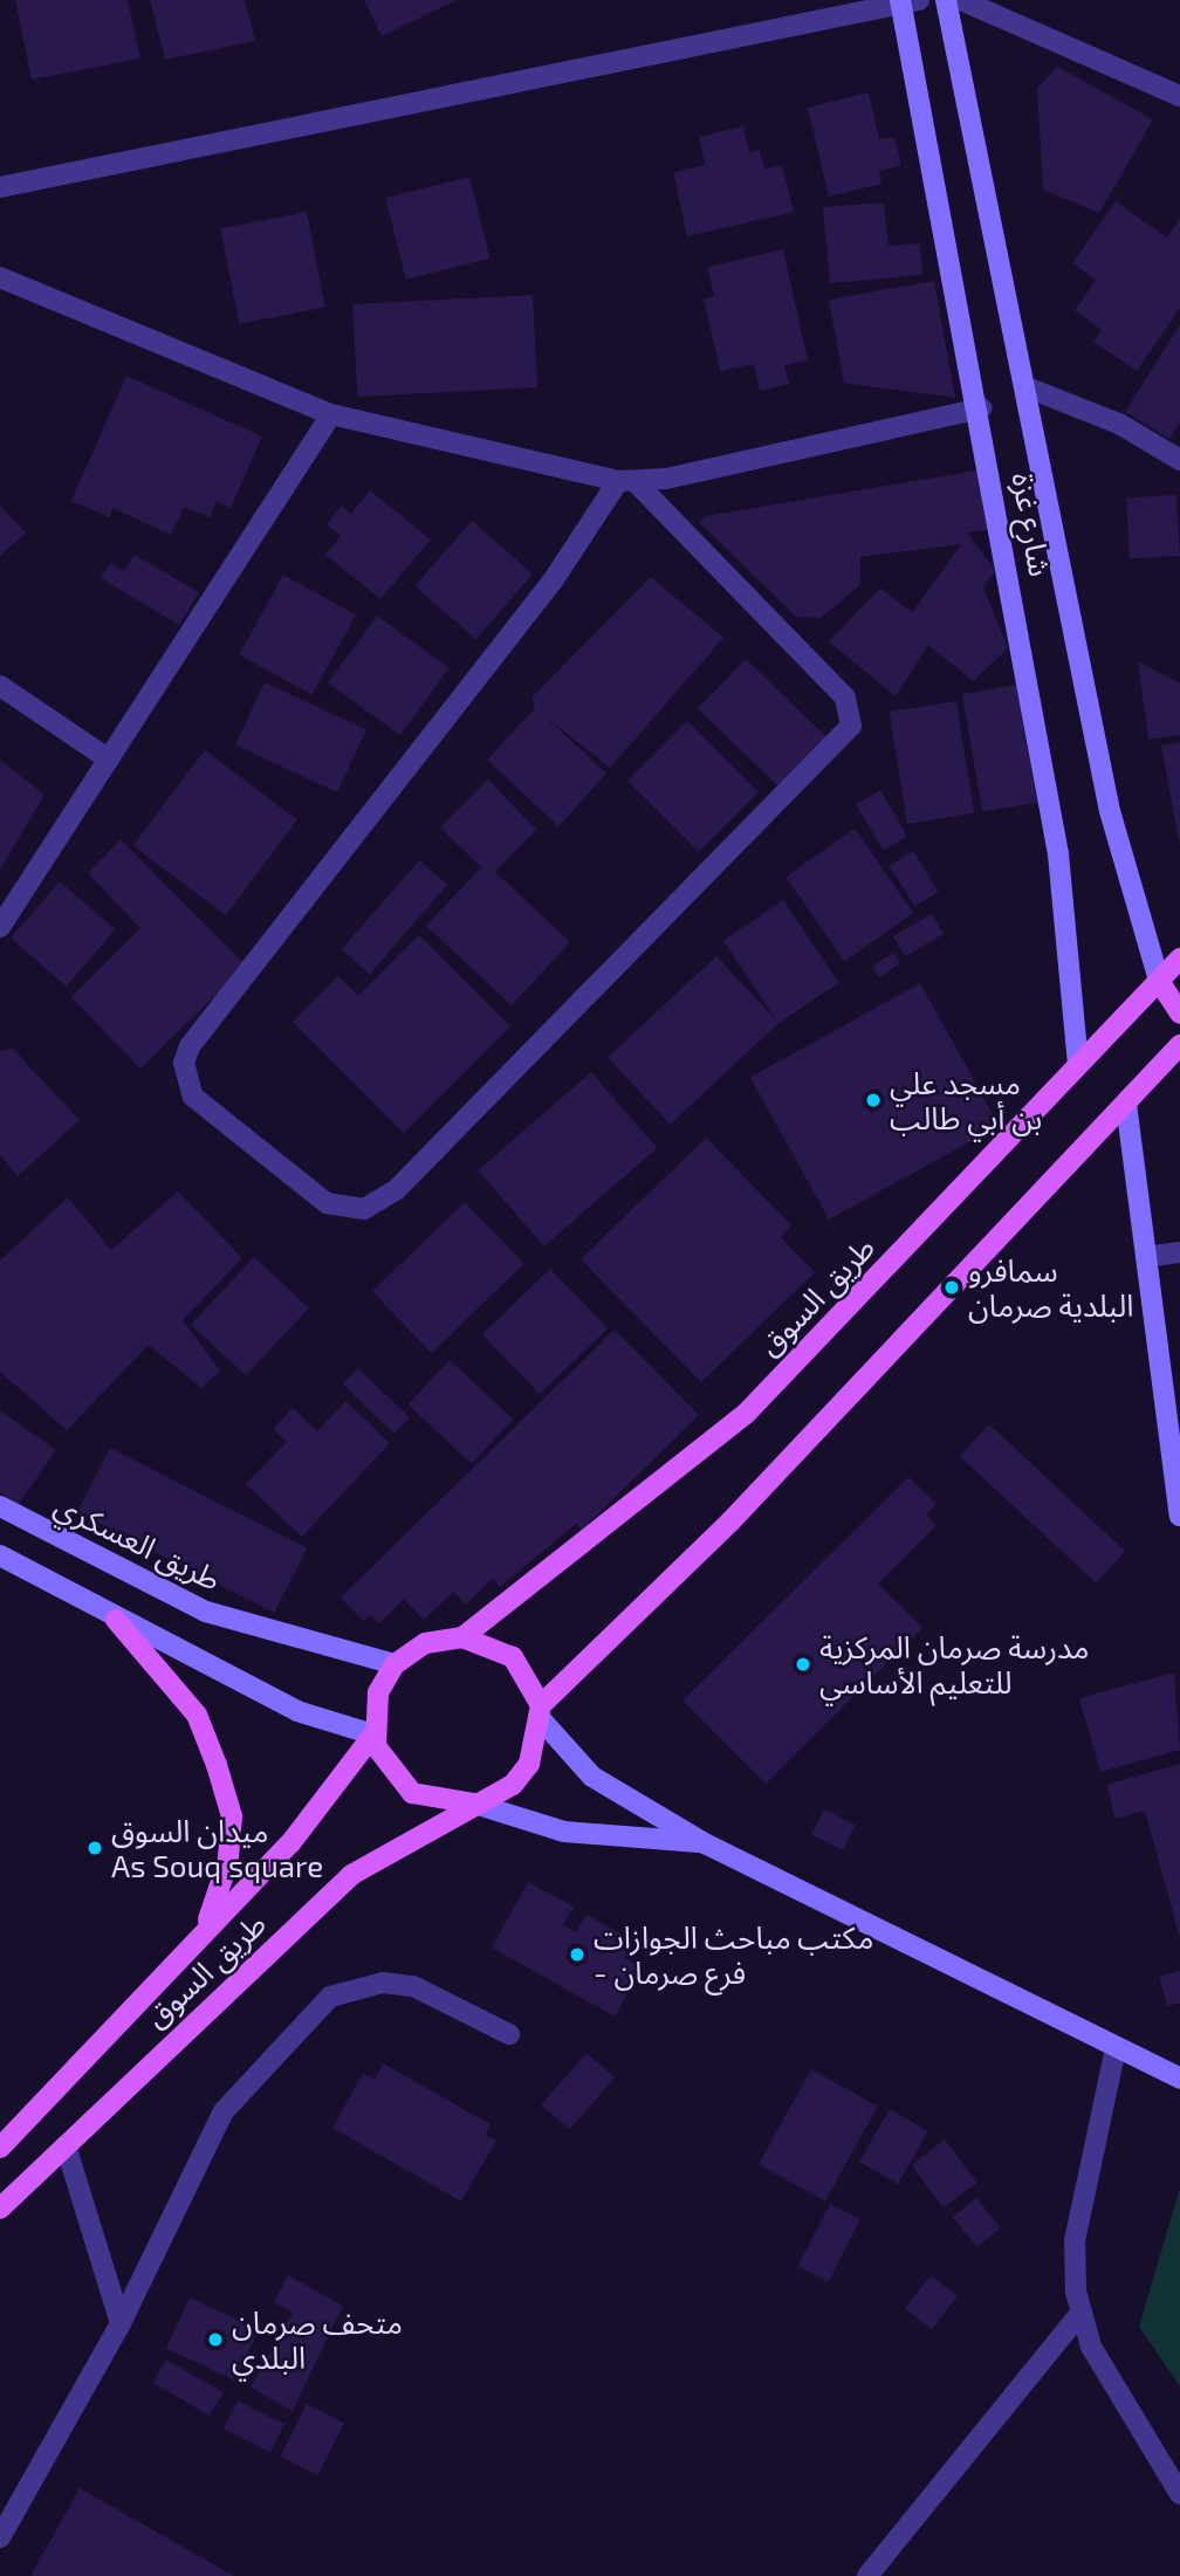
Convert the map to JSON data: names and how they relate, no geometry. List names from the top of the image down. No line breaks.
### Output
{"streets":{"main road":["طريق السوق"],"street":["شارع غزة","طريق العسكري"]},"crossings":[["شارع غزة","طريق السوق"],["طريق السوق","طريق العسكري"]],"places":["مسجد علي بن أبي طالب","سمافرو البلدية صرمان","مدرسة صرمان المركزية للتعليم الأساسي","ميدان السوق As Souq square","مكتب مباحث الجوازات - فرع صرمان","متحف صرمان البلدي"]}
